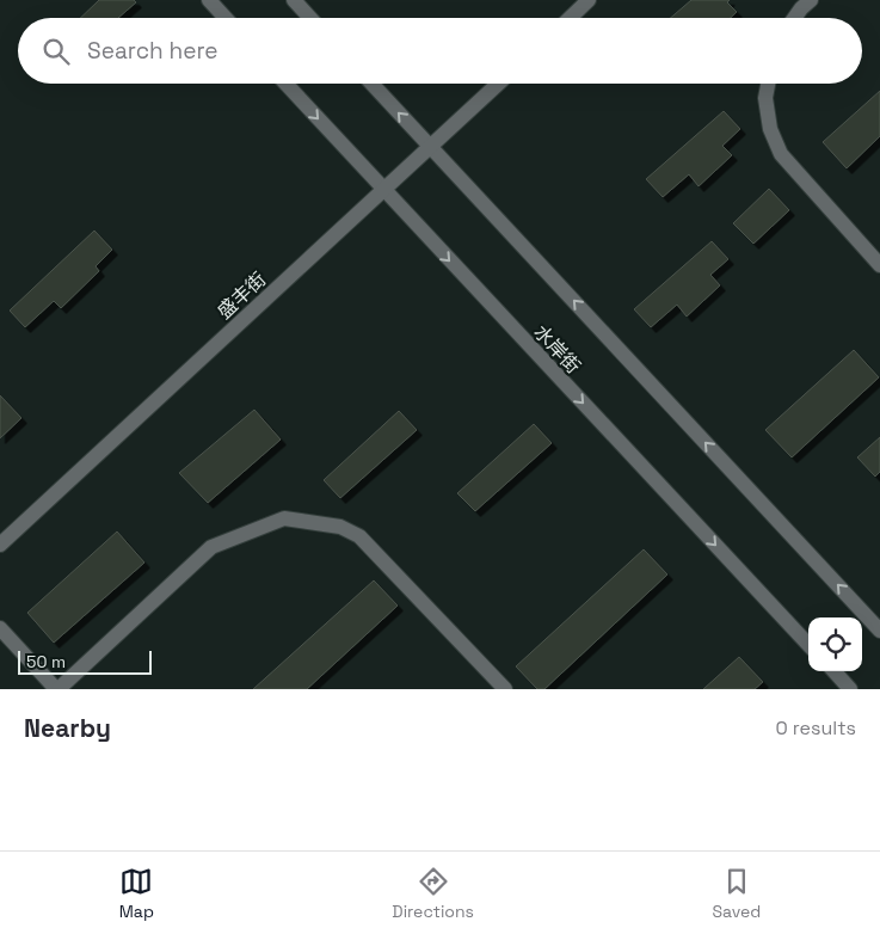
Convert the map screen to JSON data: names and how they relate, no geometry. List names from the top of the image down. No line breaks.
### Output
{"streets":{"street":["盛丰街","水岸街"]},"crossings":[["盛丰街","水岸街"]],"scale_bar":"50 m","page":{"search":"Search here","scale":"50 m","heading":["Nearby","0 results"],"nav":["Map","Directions","Saved"]}}
